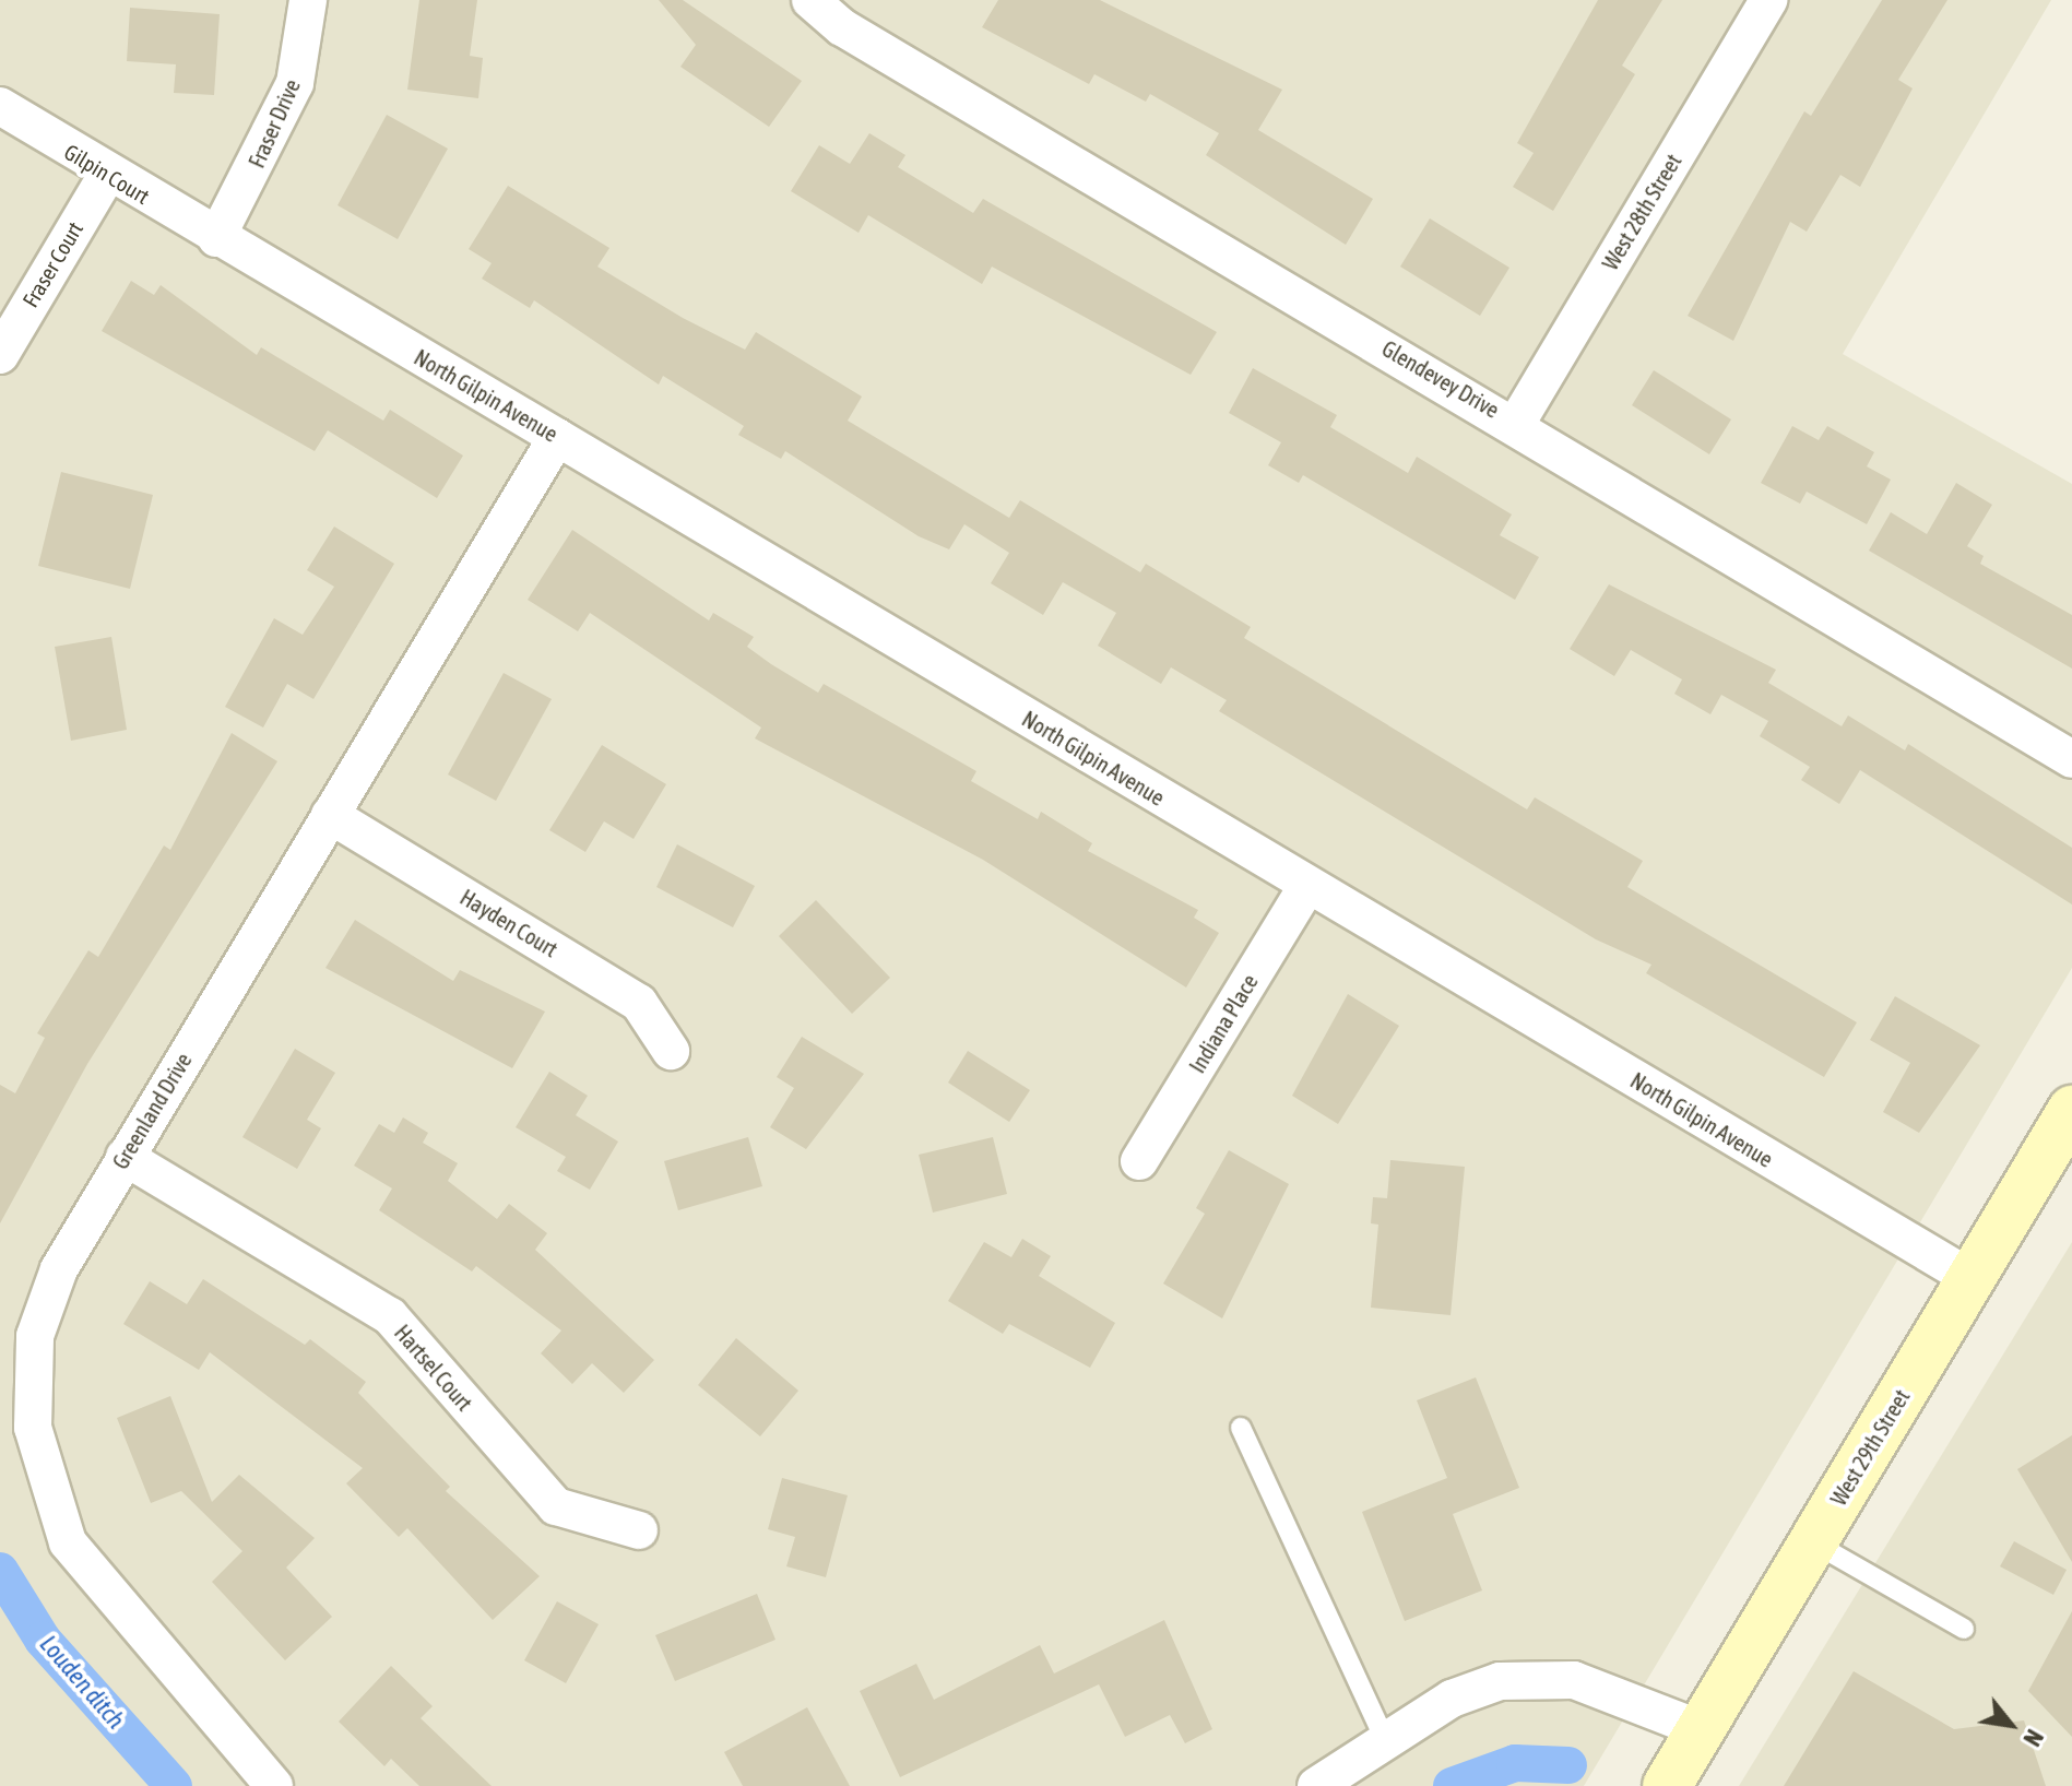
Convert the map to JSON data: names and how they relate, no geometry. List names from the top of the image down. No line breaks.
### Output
{"streets":{"main road":["West 29th Street"],"street":["Fraser Drive","Gilpin Court","West 28th Street","Fraser Court","Glendevey Drive","North Gilpin Avenue","Hayden Court","Indiana Place","Greenland Drive","Hartsel Court"]},"crossings":[["Fraser Drive","Gilpin Court"],["Fraser Drive","North Gilpin Avenue"],["Gilpin Court","Fraser Court"],["Gilpin Court","North Gilpin Avenue"],["West 28th Street","Glendevey Drive"],["North Gilpin Avenue","Indiana Place"],["North Gilpin Avenue","Greenland Drive"],["North Gilpin Avenue","West 29th Street"],["Hayden Court","Greenland Drive"],["Greenland Drive","Hartsel Court"]],"water":["Louden ditch"],"north":"bottom right"}
